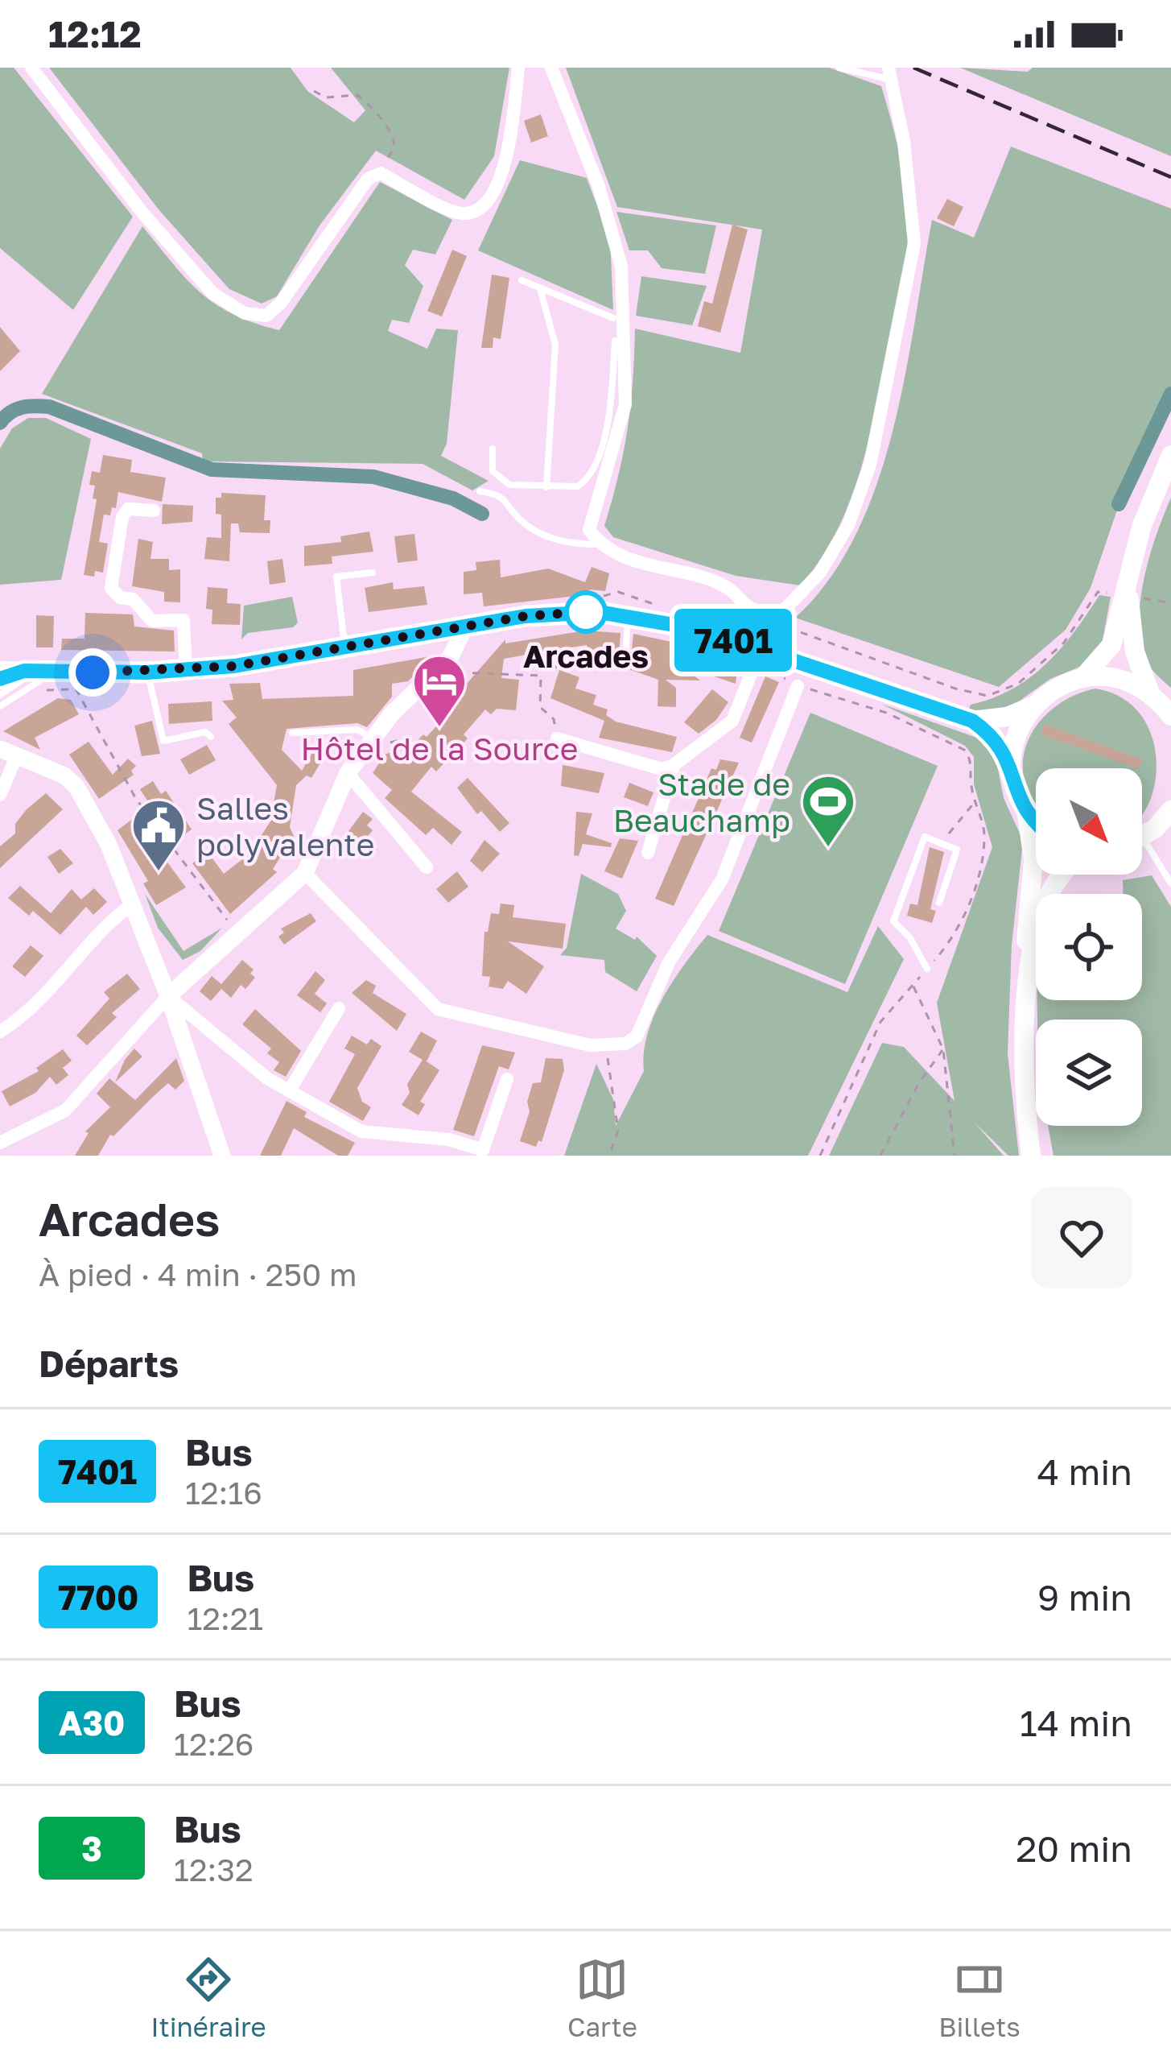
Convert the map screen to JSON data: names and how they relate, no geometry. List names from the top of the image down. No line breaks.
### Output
{"places":{"other":["Arcades"],"hotel":["Hôtel de la Source"],"sports":["Stade de Beauchamp"],"public building":["Salles polyvalente"]},"lines":["bus line 7401"],"north":"bottom right","page":{"status":"12:12","on_map":"7401","heading":[["Arcades","À pied · 4 min · 250 m"],"Départs"],"list":[{"mark":"7401","name":"Bus","note":"12:16","value":"4 min"},{"mark":"7700","name":"Bus","note":"12:21","value":"9 min"},{"mark":"A30","name":"Bus","note":"12:26","value":"14 min"},{"mark":"3","name":"Bus","note":"12:32","value":"20 min"}],"tabs":["Itinéraire","Carte","Billets"]}}
